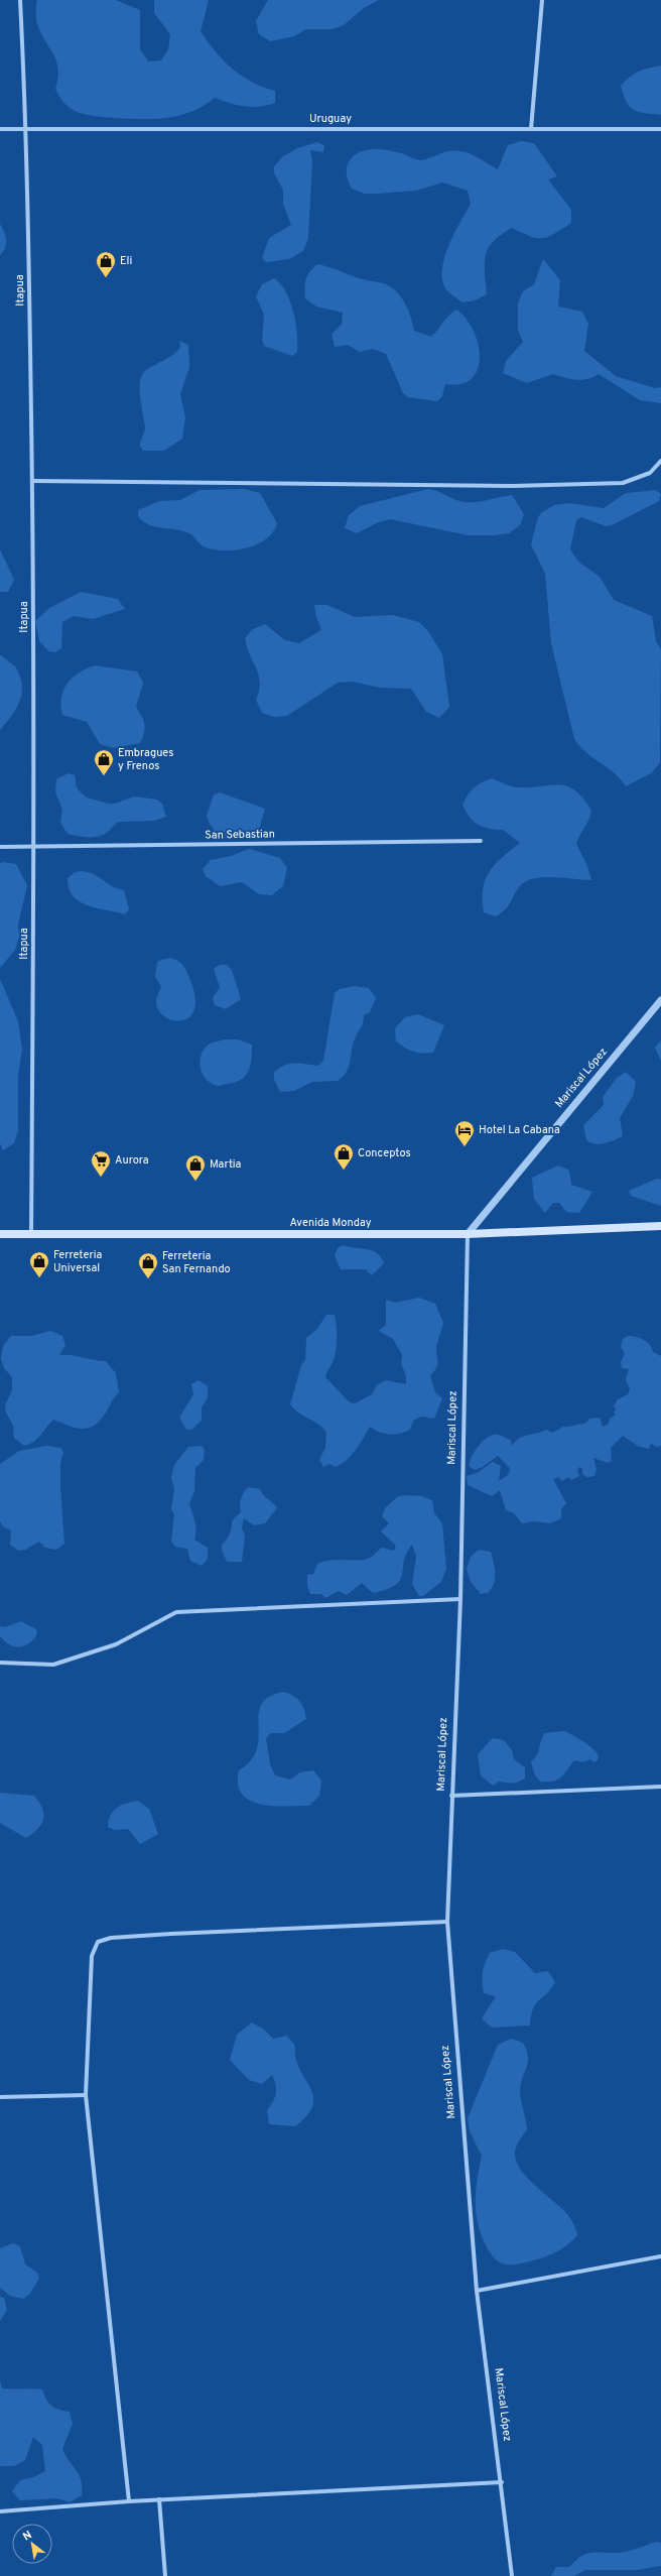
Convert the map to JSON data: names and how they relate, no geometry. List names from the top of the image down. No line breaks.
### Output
{"streets":{"main road":["Avenida Monday"],"street":["Uruguay","Itapua","San Sebastian","Mariscal López"]},"crossings":[["Uruguay","Itapua"],["Itapua","San Sebastian"],["Itapua","Avenida Monday"],["Mariscal López","Avenida Monday"]],"places":{"shop":["Eli","Embragues y Frenos","Conceptos","Martia","Ferreteria Universal","Ferreteria San Fernando"],"hotel":["Hotel La Cabana"],"supermarket":["Aurora"]},"north":"top left"}
